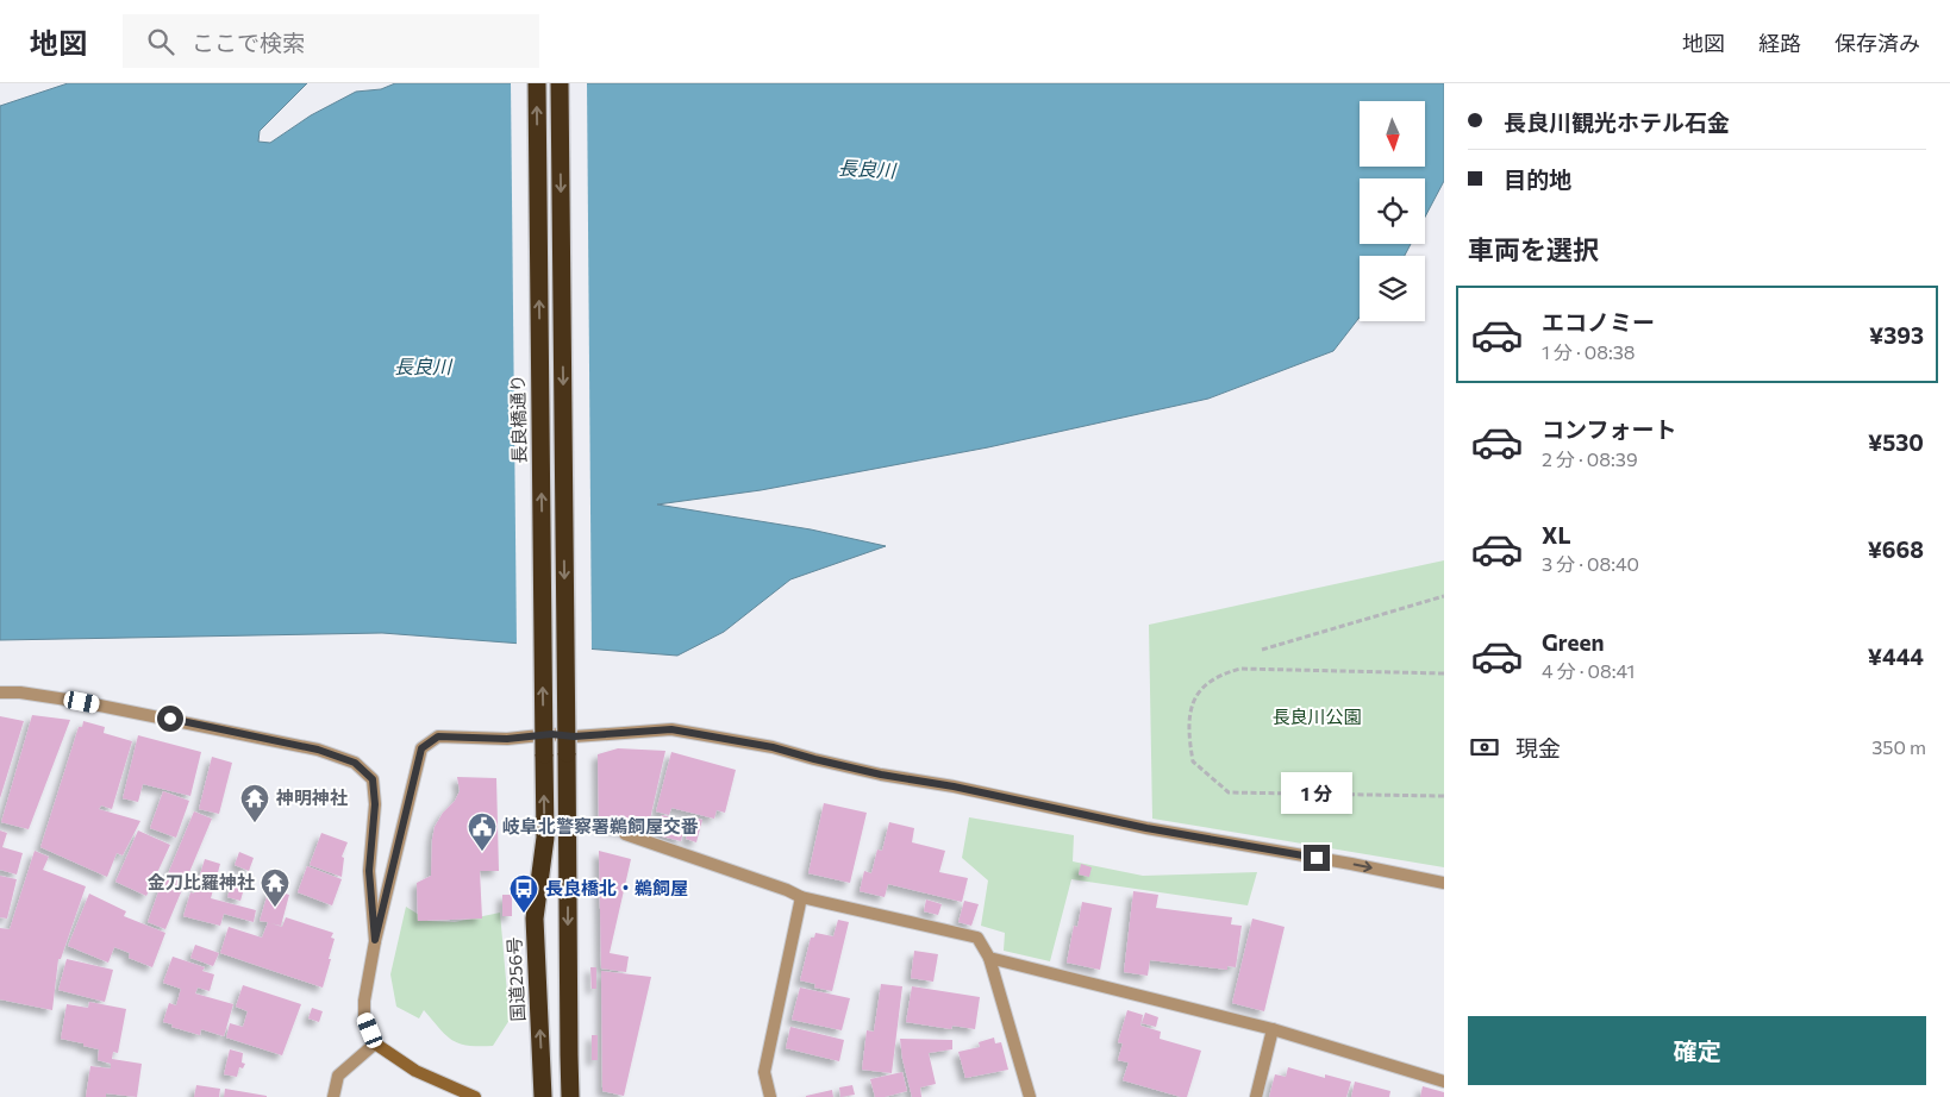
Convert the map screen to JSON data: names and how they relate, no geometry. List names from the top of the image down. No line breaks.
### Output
{"streets":{"highway":["長良橋通り","国道256号"]},"crossings":[["長良橋通り","国道256号"]],"water":["長良川"],"parks":["長良川公園"],"places":{"temple":["神明神社","金刀比羅神社"],"public building":["岐阜北警察署鵜飼屋交番"],"bus stop":["長良橋北・鵜飼屋"]},"north":"bottom","page":{"header":"地図","search":"ここで検索","nav":["地図","経路","保存済み"],"banner":["長良川観光ホテル石金","目的地"],"heading":"車両を選択","list":[{"name":"エコノミー","note":"1 分 · 08:38","value":"¥393"},{"name":"コンフォート","note":"2 分 · 08:39","value":"¥530"},{"name":"XL","note":"3 分 · 08:40","value":"¥668"},{"name":"Green","note":"4 分 · 08:41","value":"¥444"}],"pay":["現金","350 m"],"bubble":"1 分","buttons":"確定"}}
